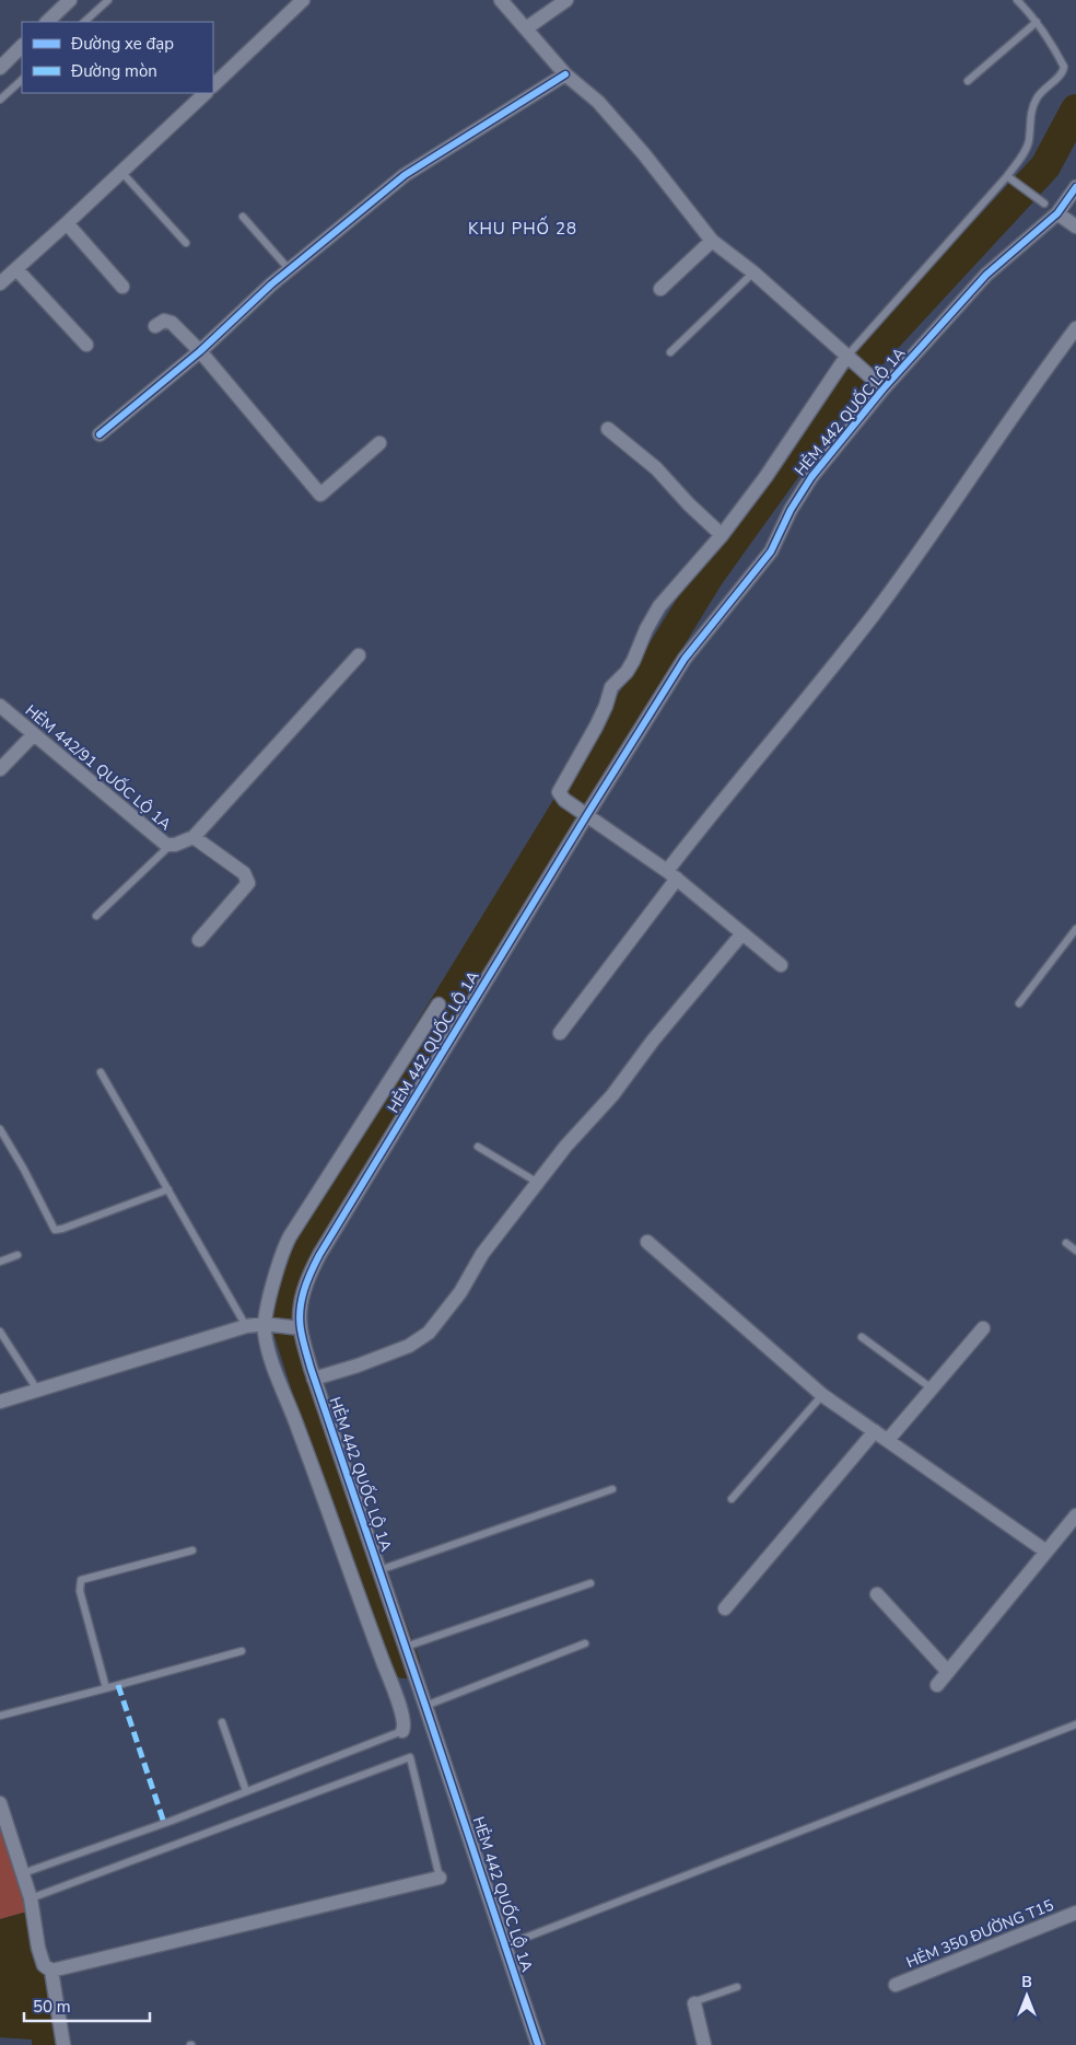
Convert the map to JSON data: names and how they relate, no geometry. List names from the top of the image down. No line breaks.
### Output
{"streets":{"street":["HẺM 442 QUỐC LỘ 1A","HẺM 442/91 QUỐC LỘ 1A","HẺM 350 ĐƯỜNG T15"]},"districts":["KHU PHỐ 28"],"legend":["Đường xe đạp","Đường mòn"],"scale_bar":"50 m","north":"top"}
